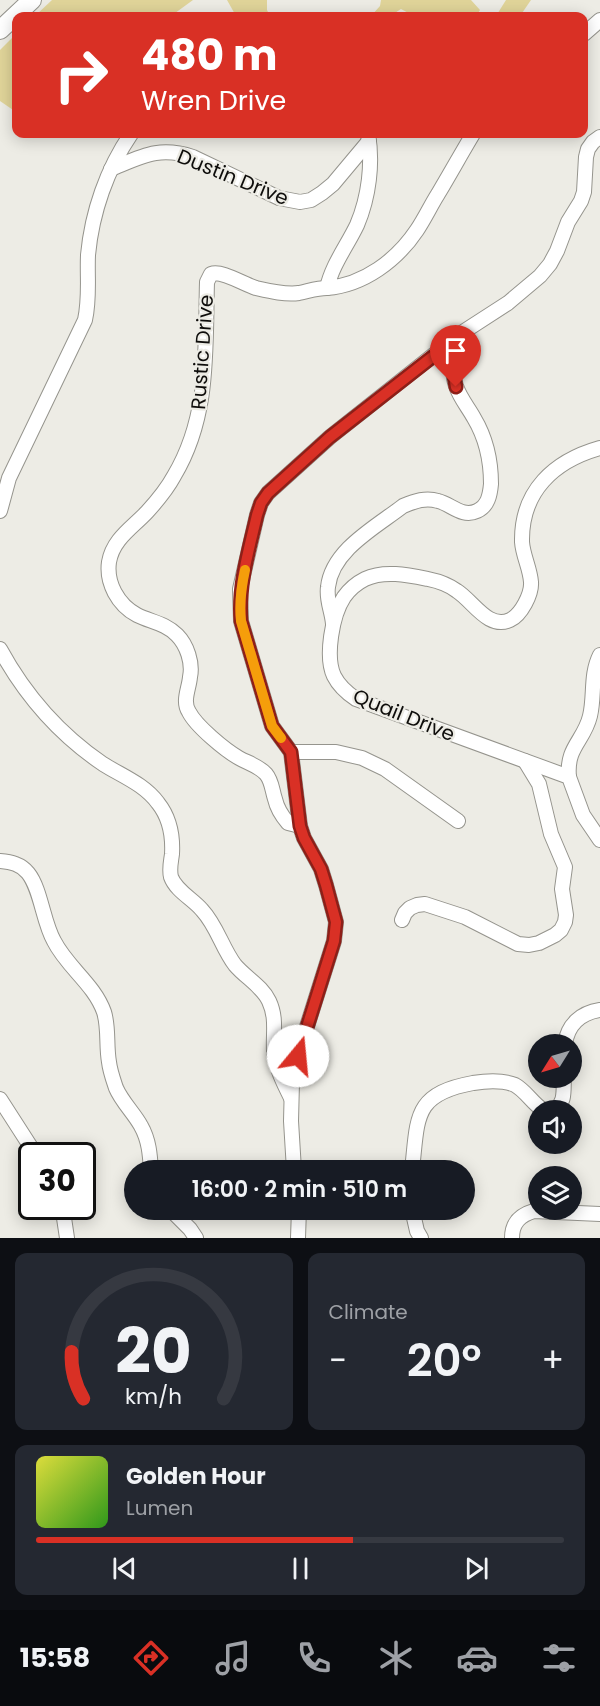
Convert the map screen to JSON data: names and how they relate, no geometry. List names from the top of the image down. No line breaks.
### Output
{"streets":{"street":["Dustin Drive","Rustic Drive","Quail Drive"]},"north":"bottom left","page":{"turn":["480 m","Wren Drive"],"limit":"30","trip":"16:00 · 2 min · 510 m","tile":"Climate","heat":["−","20°","+"],"song":["Golden Hour","Lumen"],"tabs":"15:58","gauge":["20","km/h"]}}
